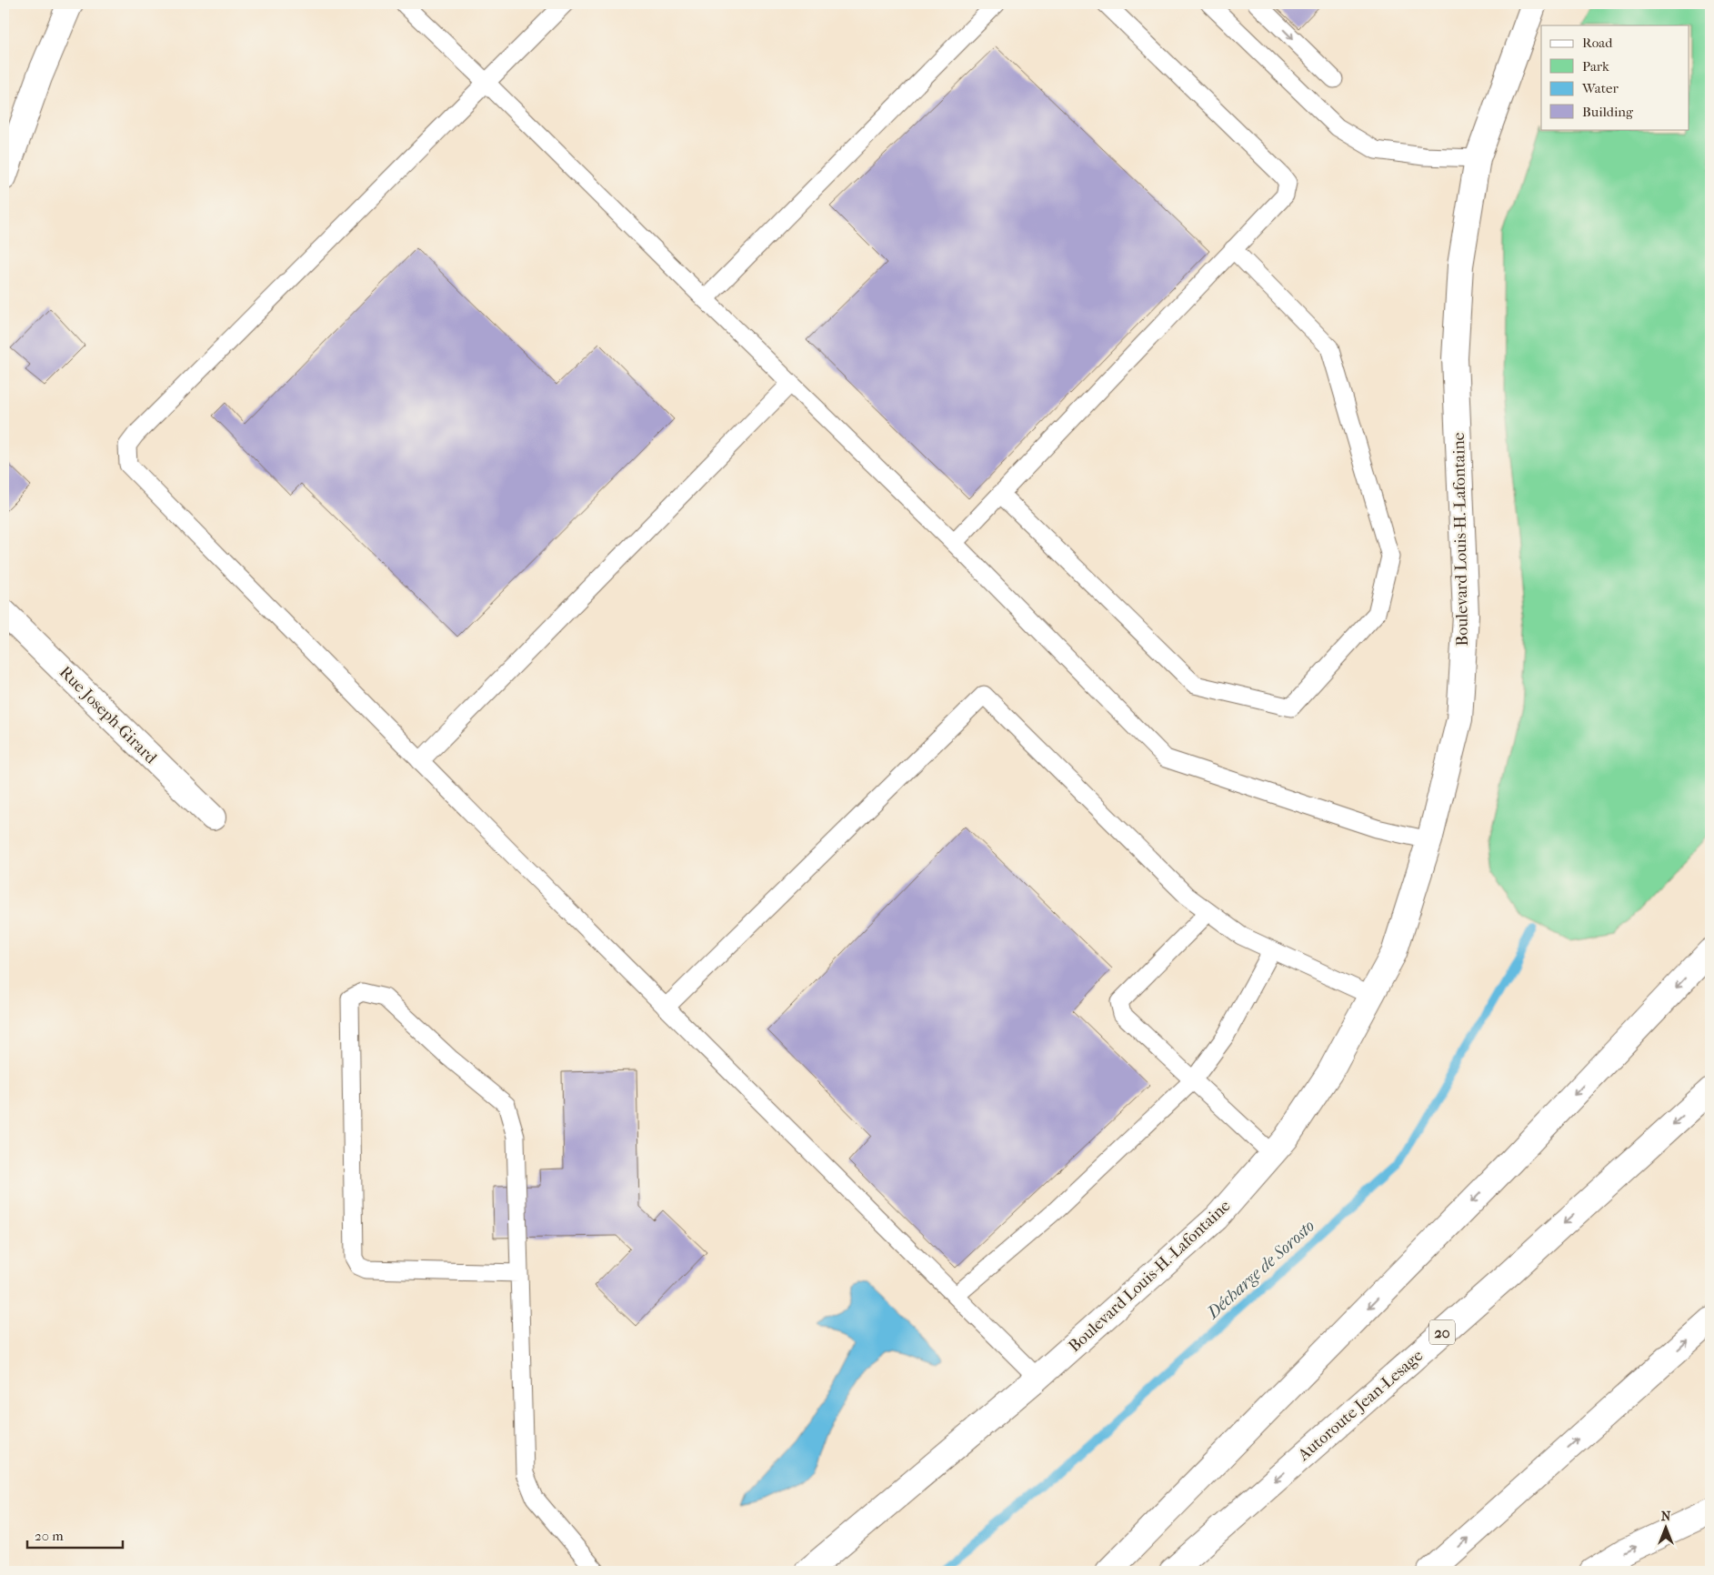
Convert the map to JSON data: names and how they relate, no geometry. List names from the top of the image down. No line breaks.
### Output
{"streets":{"main road":["Boulevard Louis-H.-Lafontaine","Rue Joseph-Girard","20","Autoroute Jean-Lesage"]},"water":["Décharge de Sorosto"],"legend":["Road","Park","Water","Building"],"scale_bar":"20 m","north":"top"}
